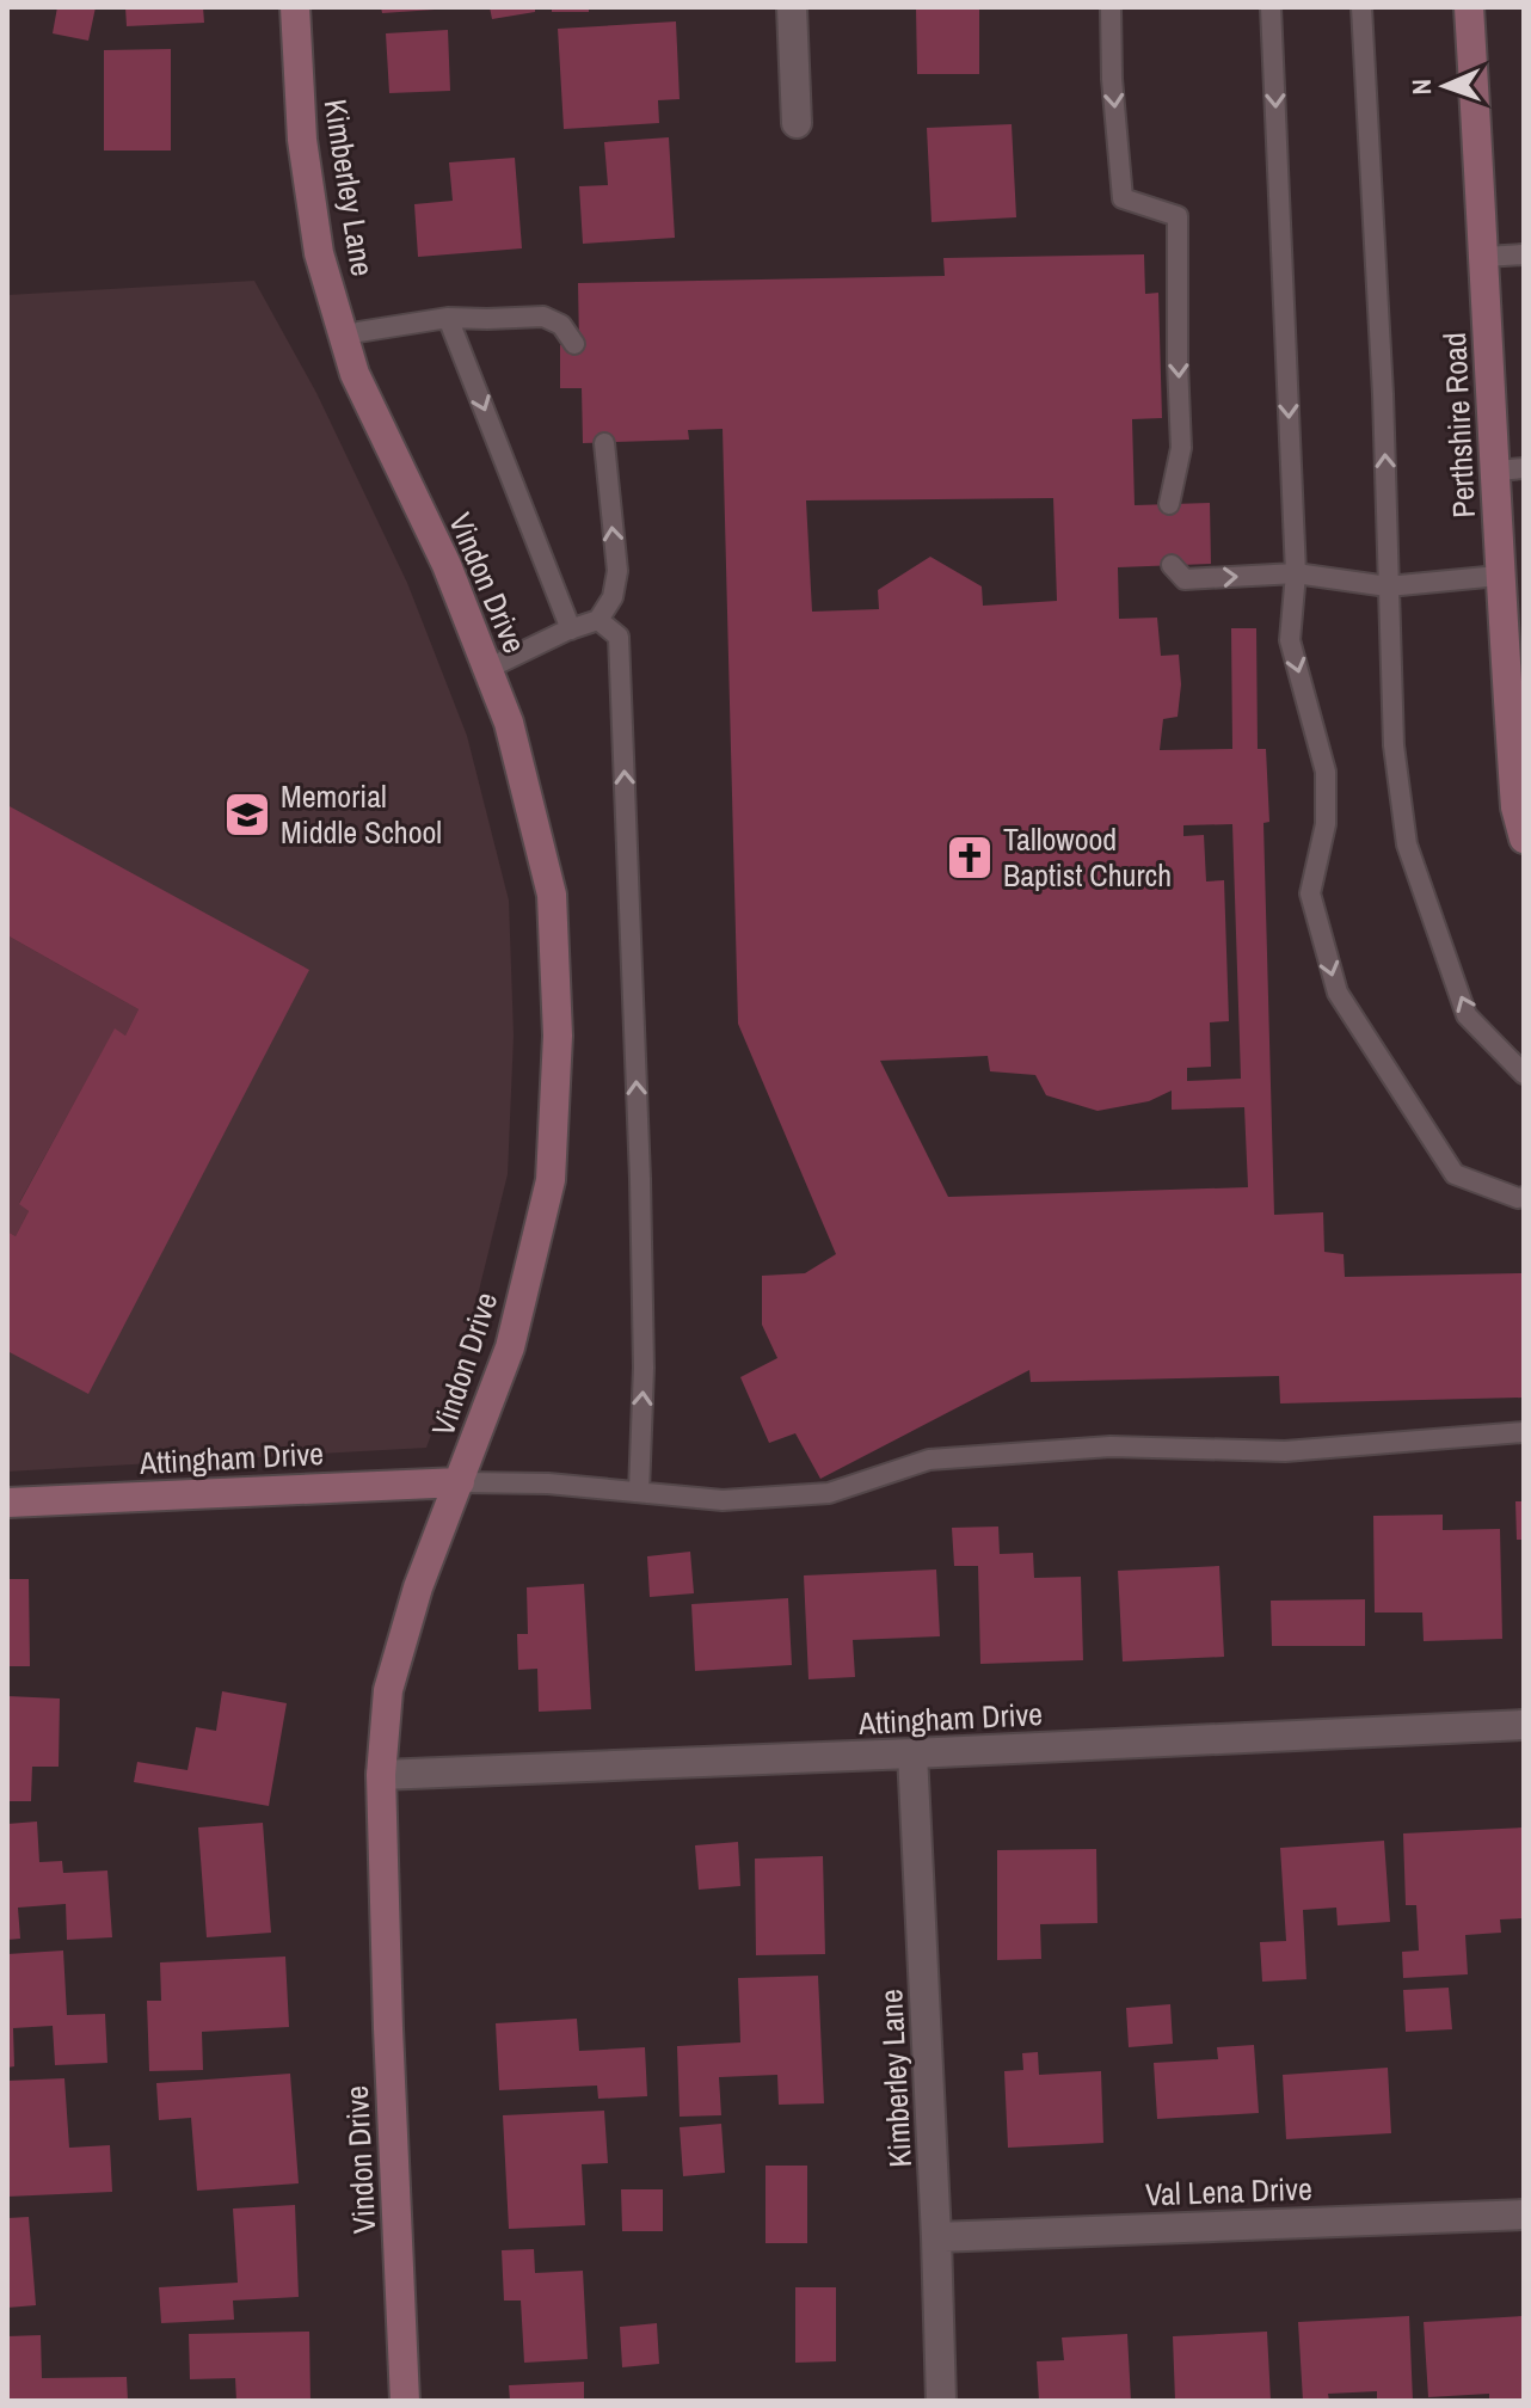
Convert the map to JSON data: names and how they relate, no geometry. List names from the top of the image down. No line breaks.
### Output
{"streets":{"street":["Kimberley Lane","Perthshire Road","Vindon Drive","Attingham Drive","Val Lena Drive"]},"crossings":[["Kimberley Lane","Vindon Drive"],["Kimberley Lane","Attingham Drive"],["Kimberley Lane","Val Lena Drive"],["Vindon Drive","Attingham Drive"]],"places":{"school or university":["Memorial Middle School"],"church":["Tallowood Baptist Church"]},"north":"left"}
